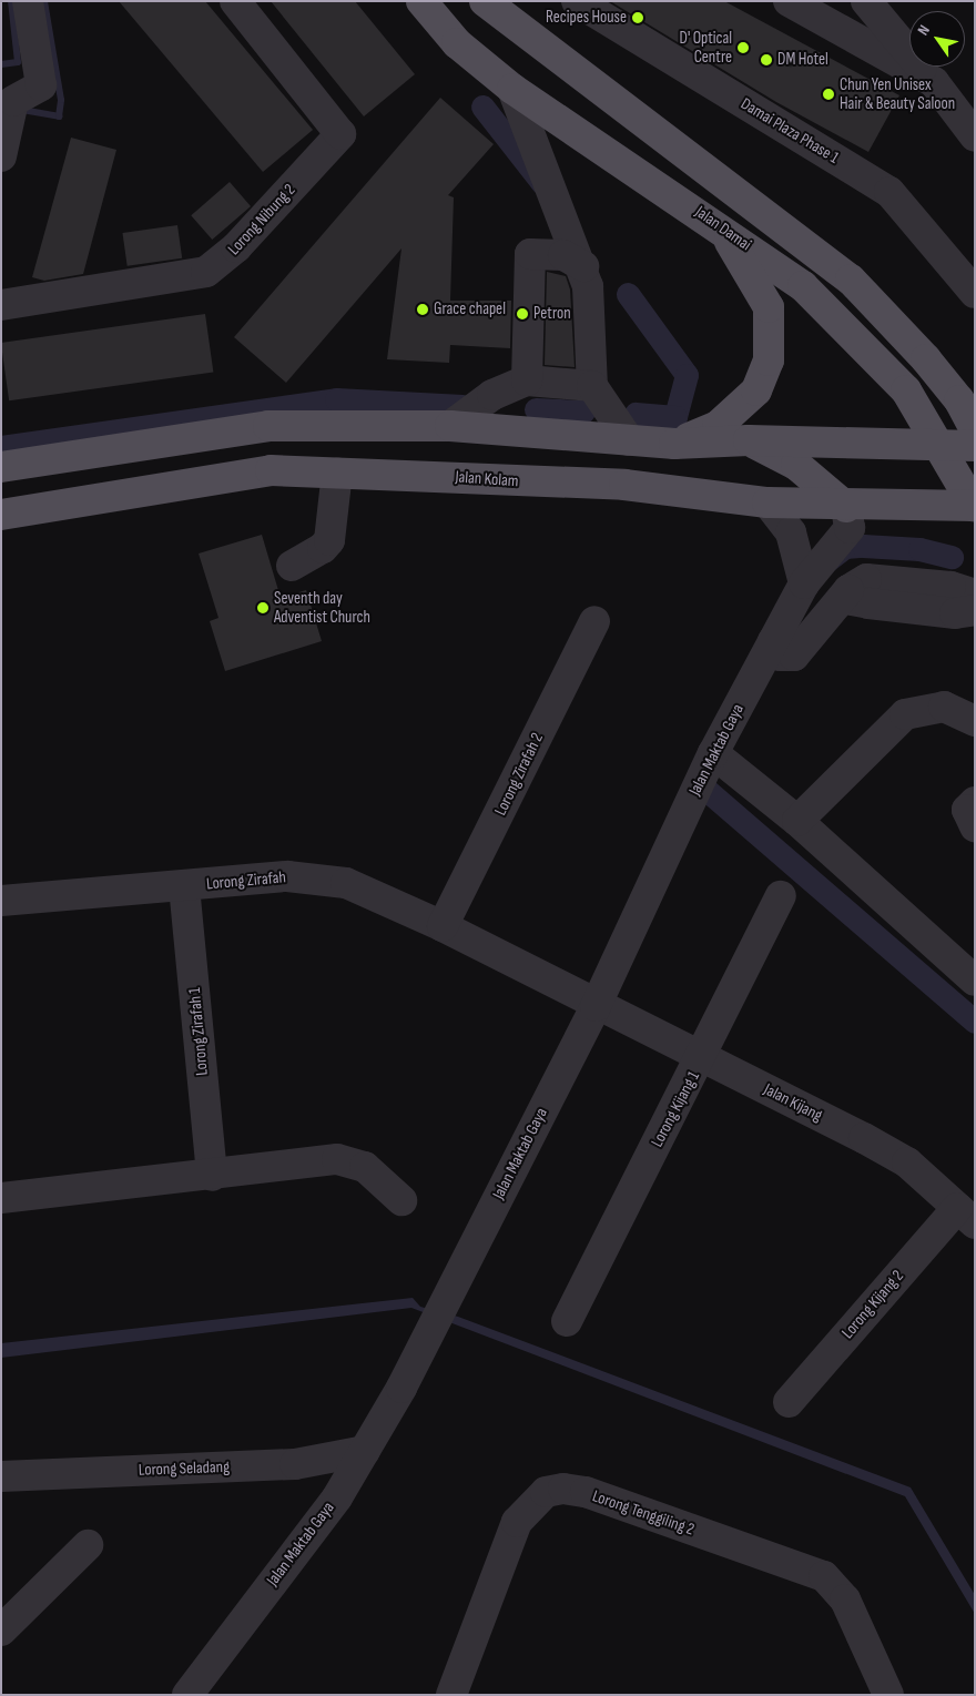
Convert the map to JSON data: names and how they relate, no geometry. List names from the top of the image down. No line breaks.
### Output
{"streets":{"main road":["Jalan Damai","Jalan Kolam"],"street":["Damai Plaza Phase 1","Lorong Nibung 2","Jalan Maktab Gaya","Lorong Zirafah 2","Lorong Zirafah","Lorong Zirafah 1","Jalan Kijang","Lorong Kijang 1","Lorong Kijang 2","Lorong Seladang","Lorong Tenggiling 2"]},"crossings":[["Jalan Damai","Jalan Kolam"],["Jalan Kolam","Jalan Maktab Gaya"],["Jalan Maktab Gaya","Lorong Zirafah"],["Jalan Maktab Gaya","Jalan Kijang"],["Jalan Maktab Gaya","Lorong Seladang"],["Lorong Zirafah 2","Lorong Zirafah"],["Lorong Zirafah","Lorong Zirafah 1"],["Lorong Zirafah","Jalan Kijang"],["Jalan Kijang","Lorong Kijang 1"],["Jalan Kijang","Lorong Kijang 2"]],"places":["Recipes House","D' Optical Centre","DM Hotel","Chun Yen Unisex Hair & Beauty Saloon","Grace chapel","Petron","Seventh day Adventist Church"],"north":"top left"}
